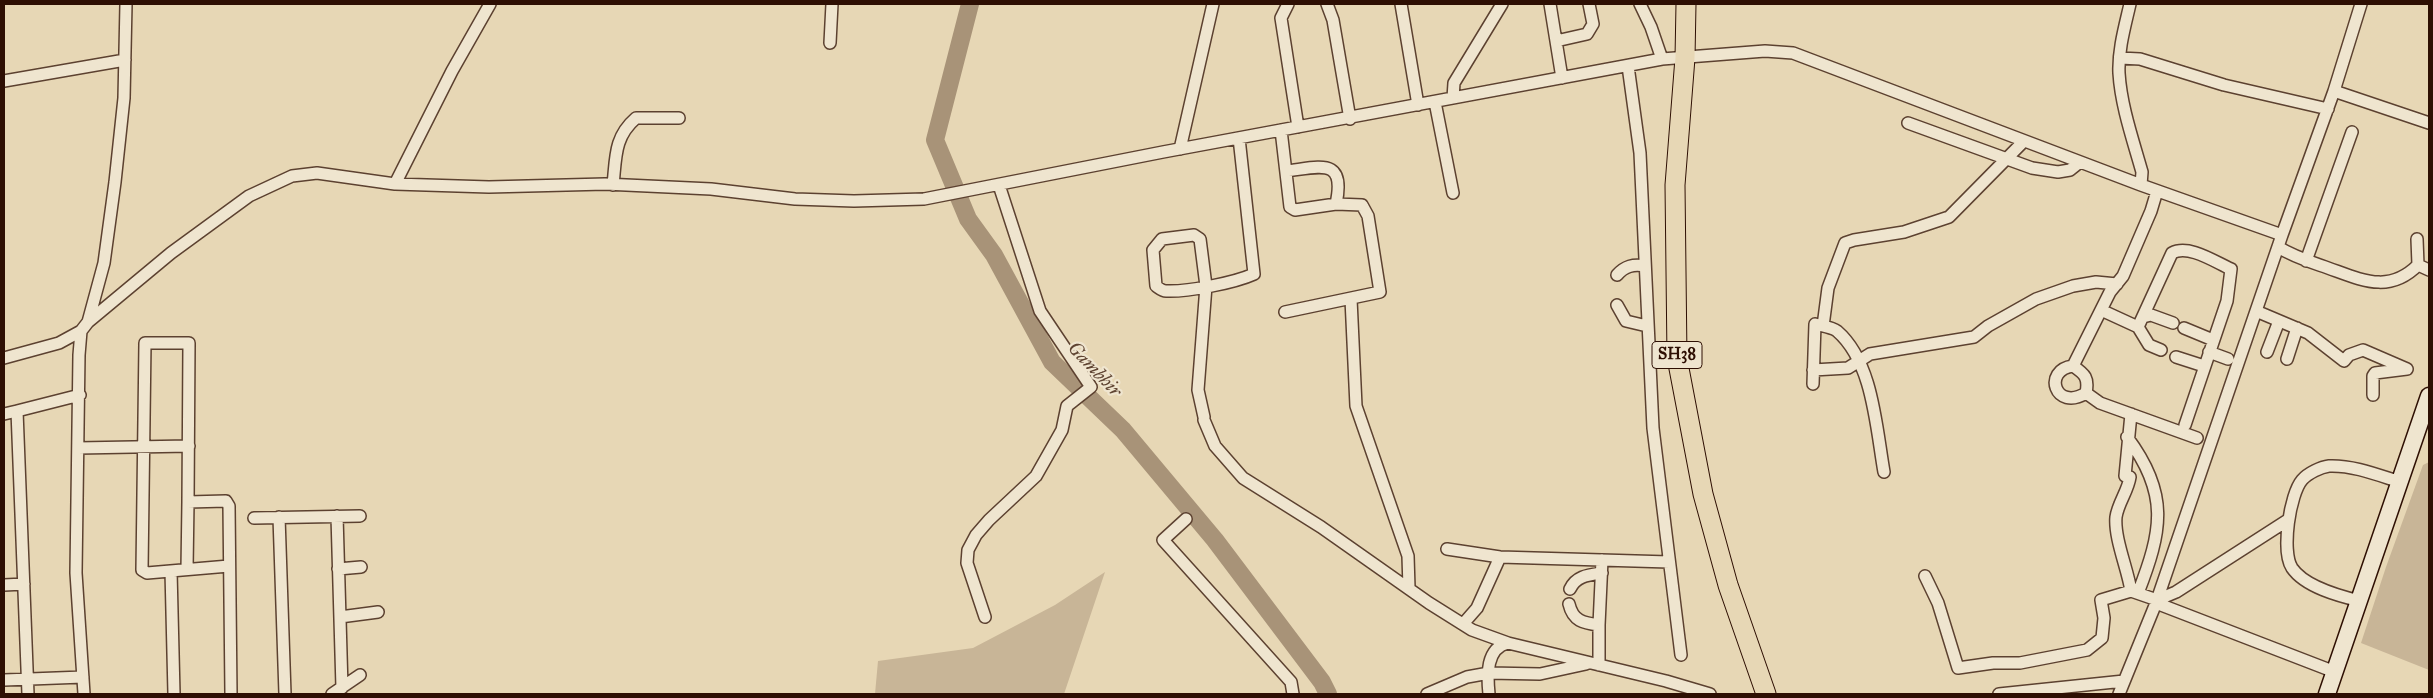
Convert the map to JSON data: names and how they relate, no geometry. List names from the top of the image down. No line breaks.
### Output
{"streets":{"main road":["SH38"]},"water":["Gambhir"]}
